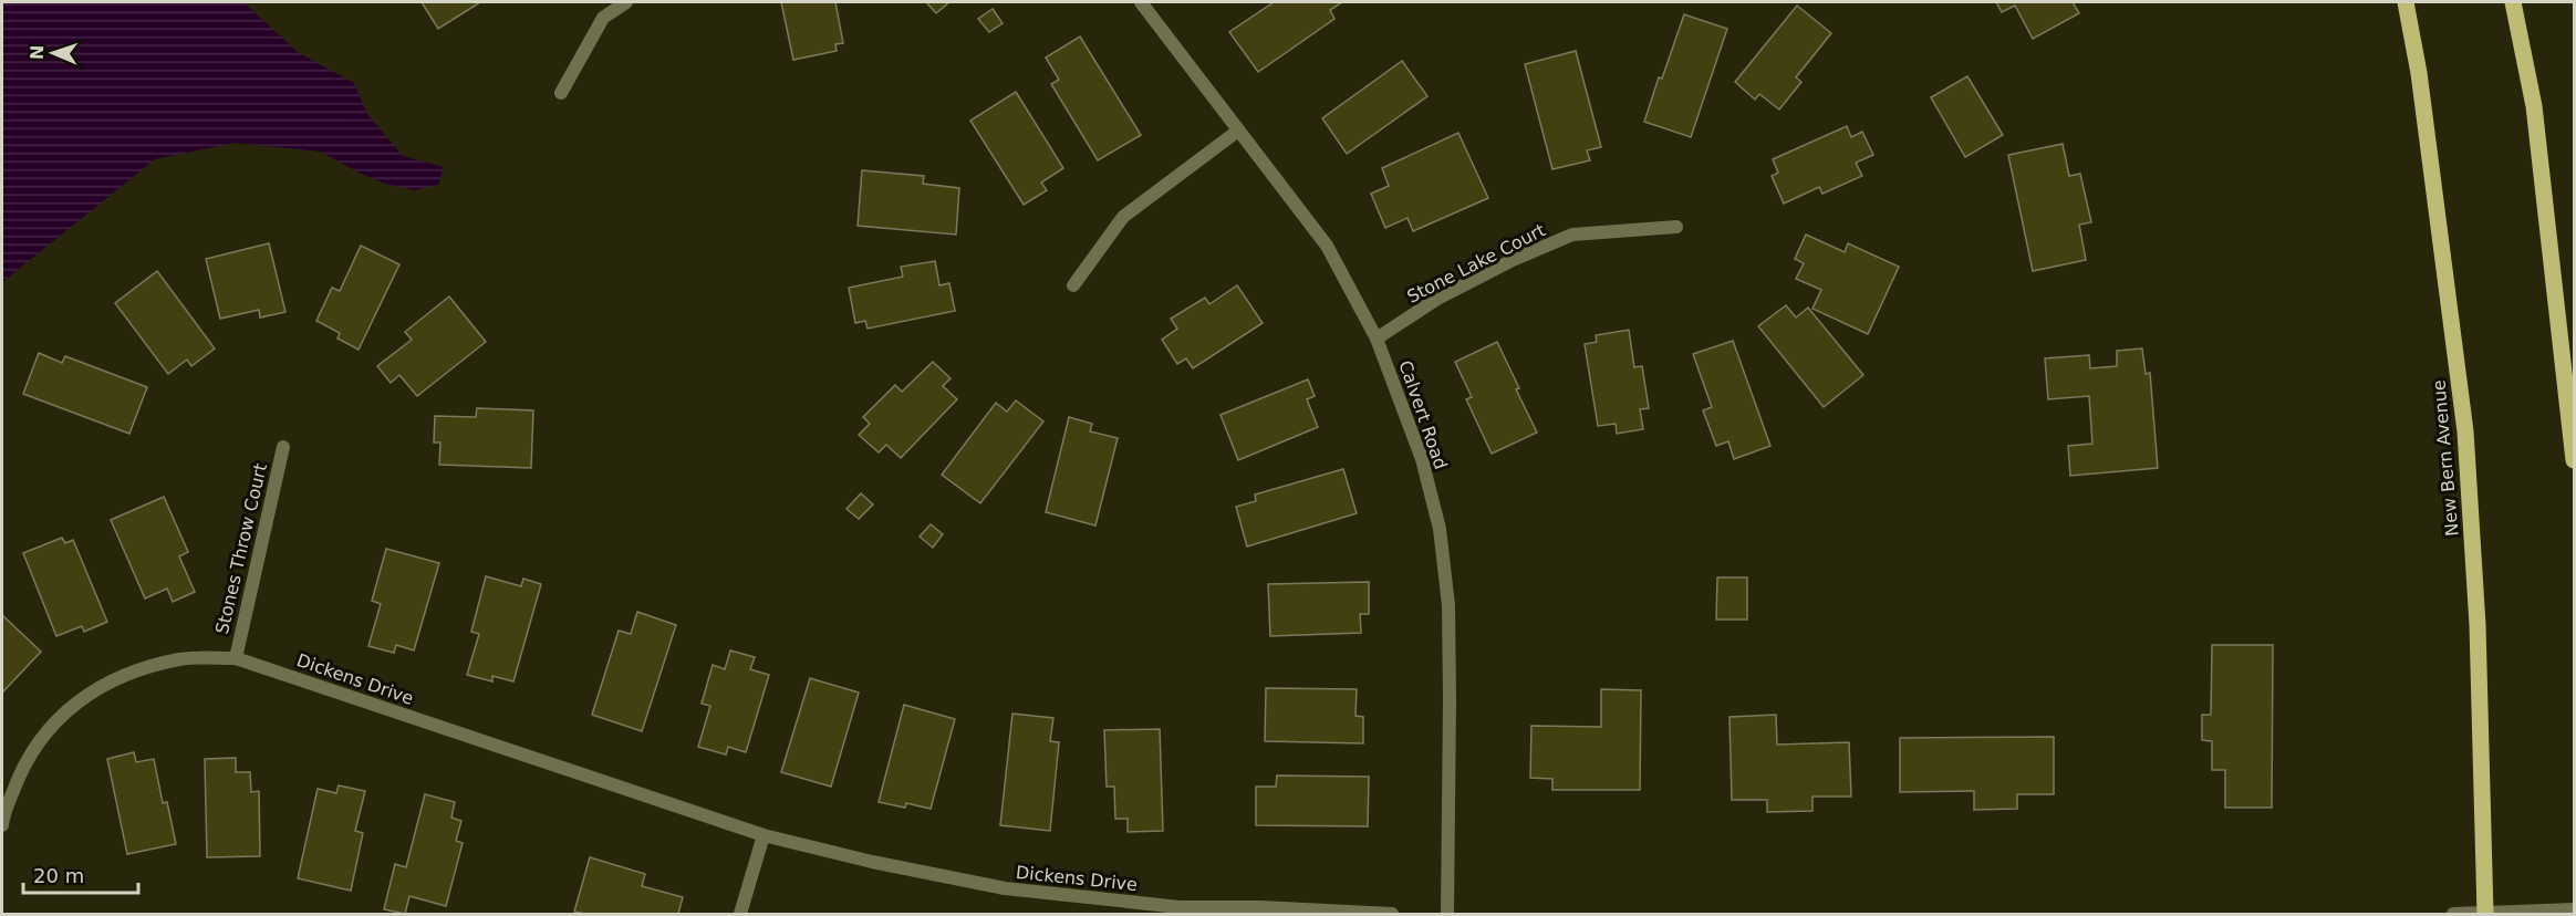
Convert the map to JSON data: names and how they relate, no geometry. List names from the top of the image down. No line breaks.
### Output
{"streets":{"main road":["New Bern Avenue"],"street":["Stone Lake Court","Calvert Road","Stones Throw Court","Dickens Drive"]},"crossings":[["Stone Lake Court","Calvert Road"],["Stones Throw Court","Dickens Drive"]],"scale_bar":"20 m","north":"left"}
